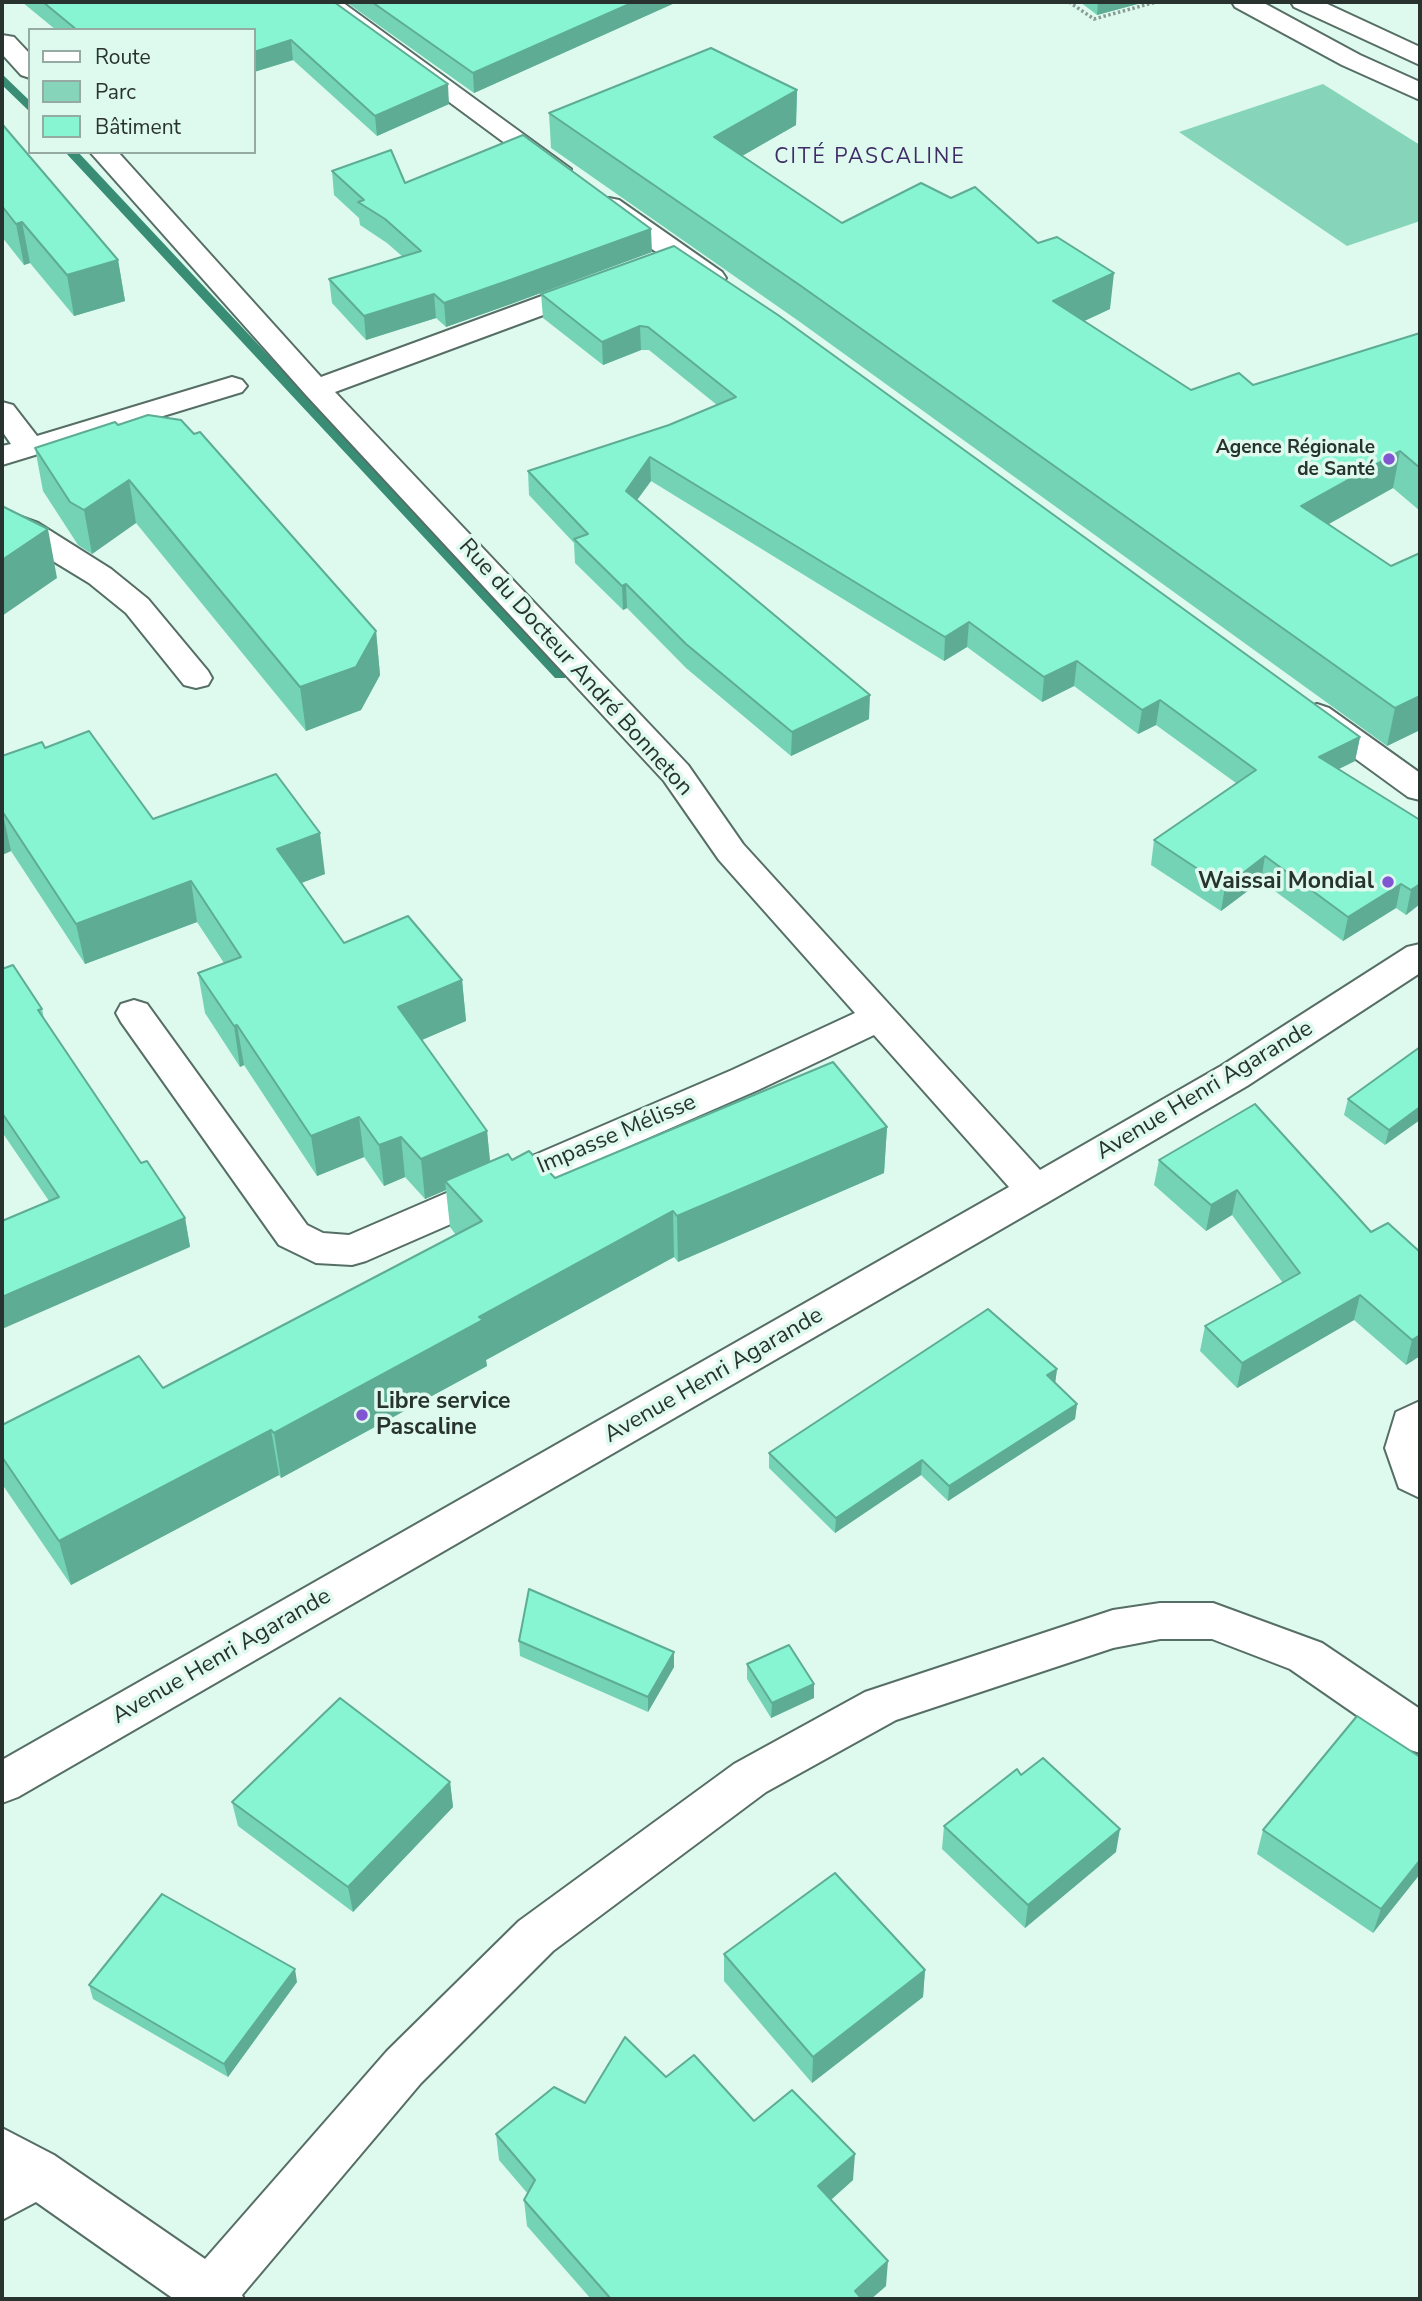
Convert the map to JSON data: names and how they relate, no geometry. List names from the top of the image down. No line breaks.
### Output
{"streets":{"street":["Rue du Docteur André Bonneton","Avenue Henri Agarande","Impasse Mélisse"]},"crossings":[["Rue du Docteur André Bonneton","Avenue Henri Agarande"],["Rue du Docteur André Bonneton","Impasse Mélisse"]],"districts":["CITÉ PASCALINE"],"places":["Agence Régionale de Santé","Waissai Mondial","Libre service Pascaline"],"legend":["Route","Parc","Bâtiment"]}
